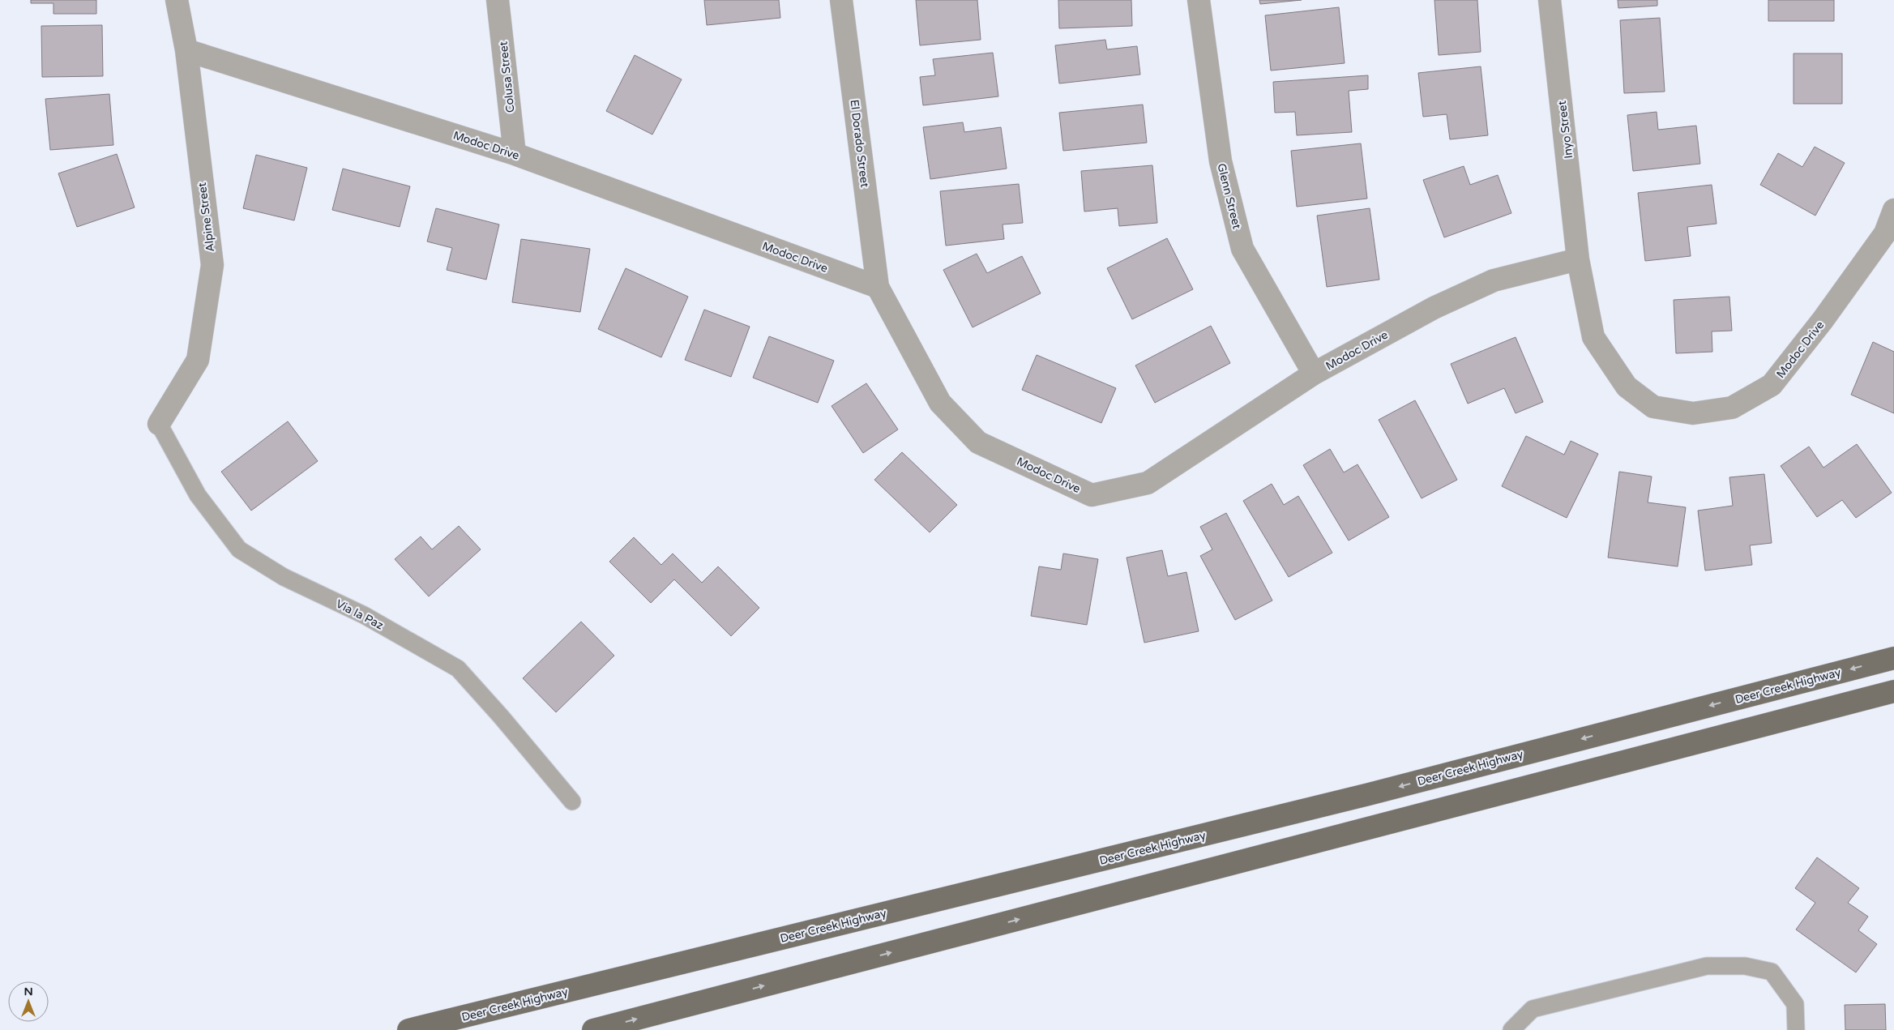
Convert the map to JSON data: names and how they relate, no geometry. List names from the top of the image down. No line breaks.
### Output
{"streets":{"main road":["Deer Creek Highway"],"street":["Colusa Street","Inyo Street","El Dorado Street","Modoc Drive","Glenn Street","Alpine Street"],"lane":["Via la Paz"]},"crossings":[["Colusa Street","Modoc Drive"],["Inyo Street","Modoc Drive"],["El Dorado Street","Modoc Drive"],["Modoc Drive","Glenn Street"],["Modoc Drive","Alpine Street"],["Alpine Street","Via la Paz"]],"north":"top"}
